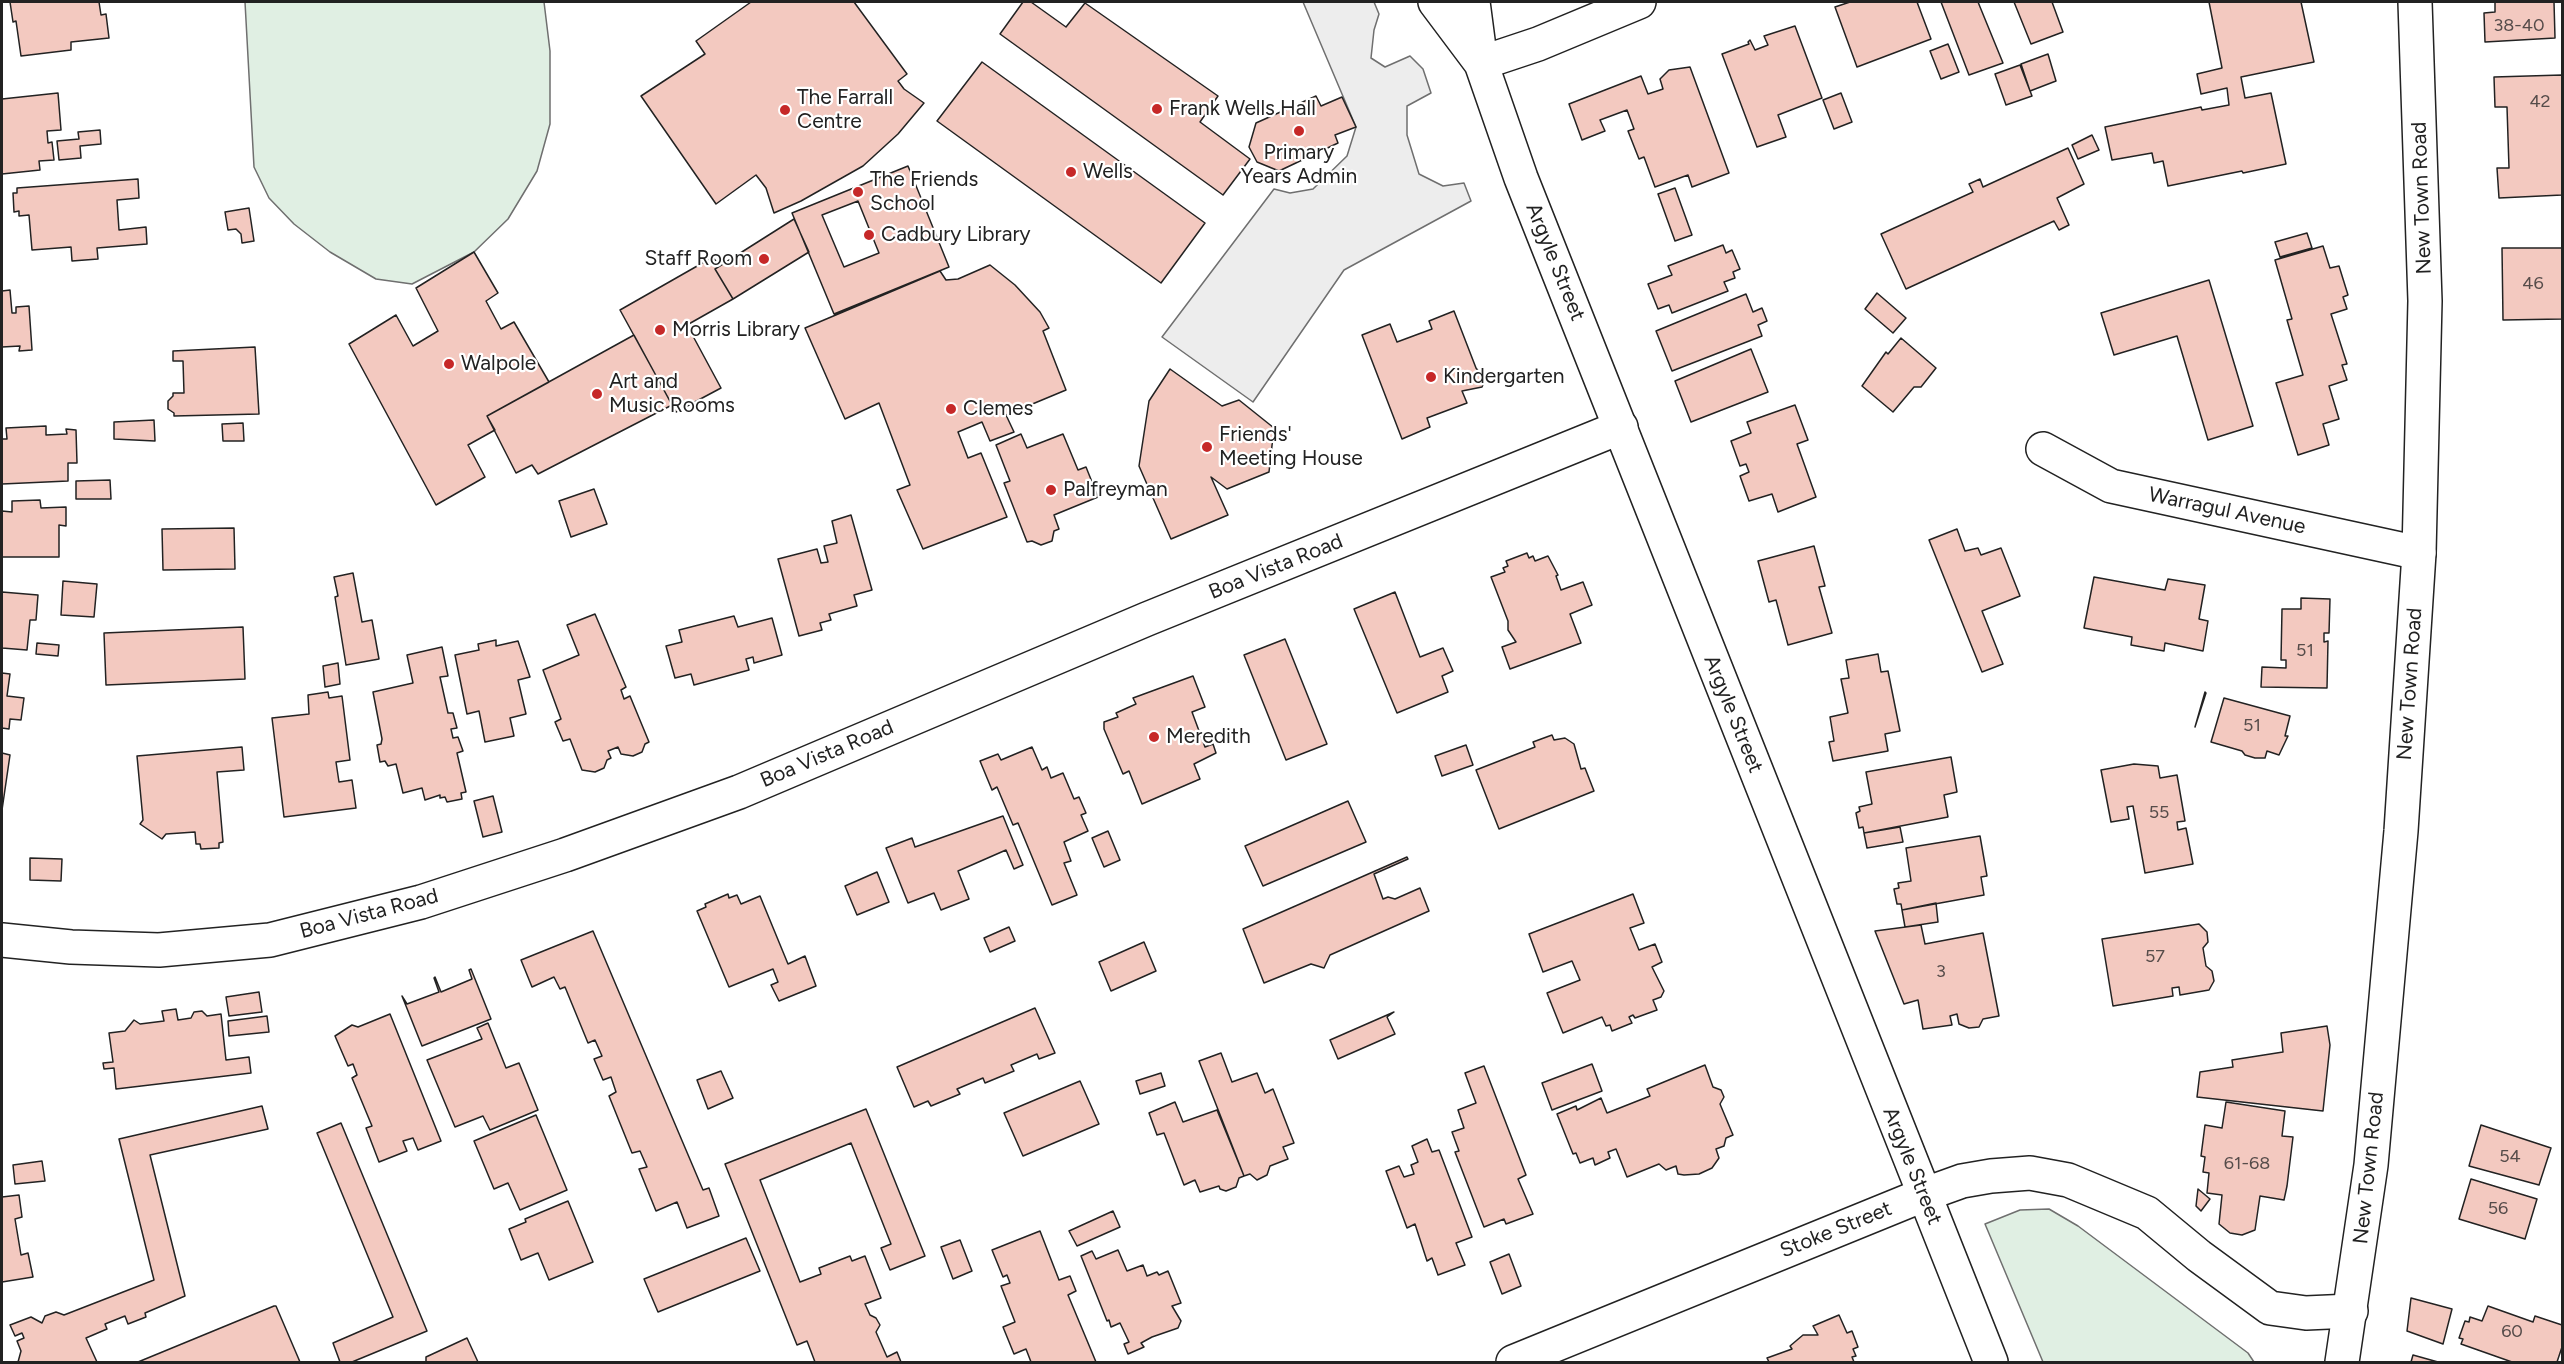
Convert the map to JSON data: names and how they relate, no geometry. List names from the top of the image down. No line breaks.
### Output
{"streets":{"street":["New Town Road","Argyle Street","Warragul Avenue","Boa Vista Road","Stoke Street"]},"crossings":[["New Town Road","Warragul Avenue"],["New Town Road","Stoke Street"],["Argyle Street","Boa Vista Road"],["Argyle Street","Stoke Street"]],"places":["Frank Wells Hall","The Farrall Centre","Primary Years Admin","Wells","The Friends School","Cadbury Library","Staff Room","Morris Library","Walpole","Kindergarten","Art and Music Rooms","Clemes","Friends' Meeting House","Palfreyman","Meredith"],"house_numbers":["38-40","42","46","51","51","55","57","3","54","61-68","56","60"]}
